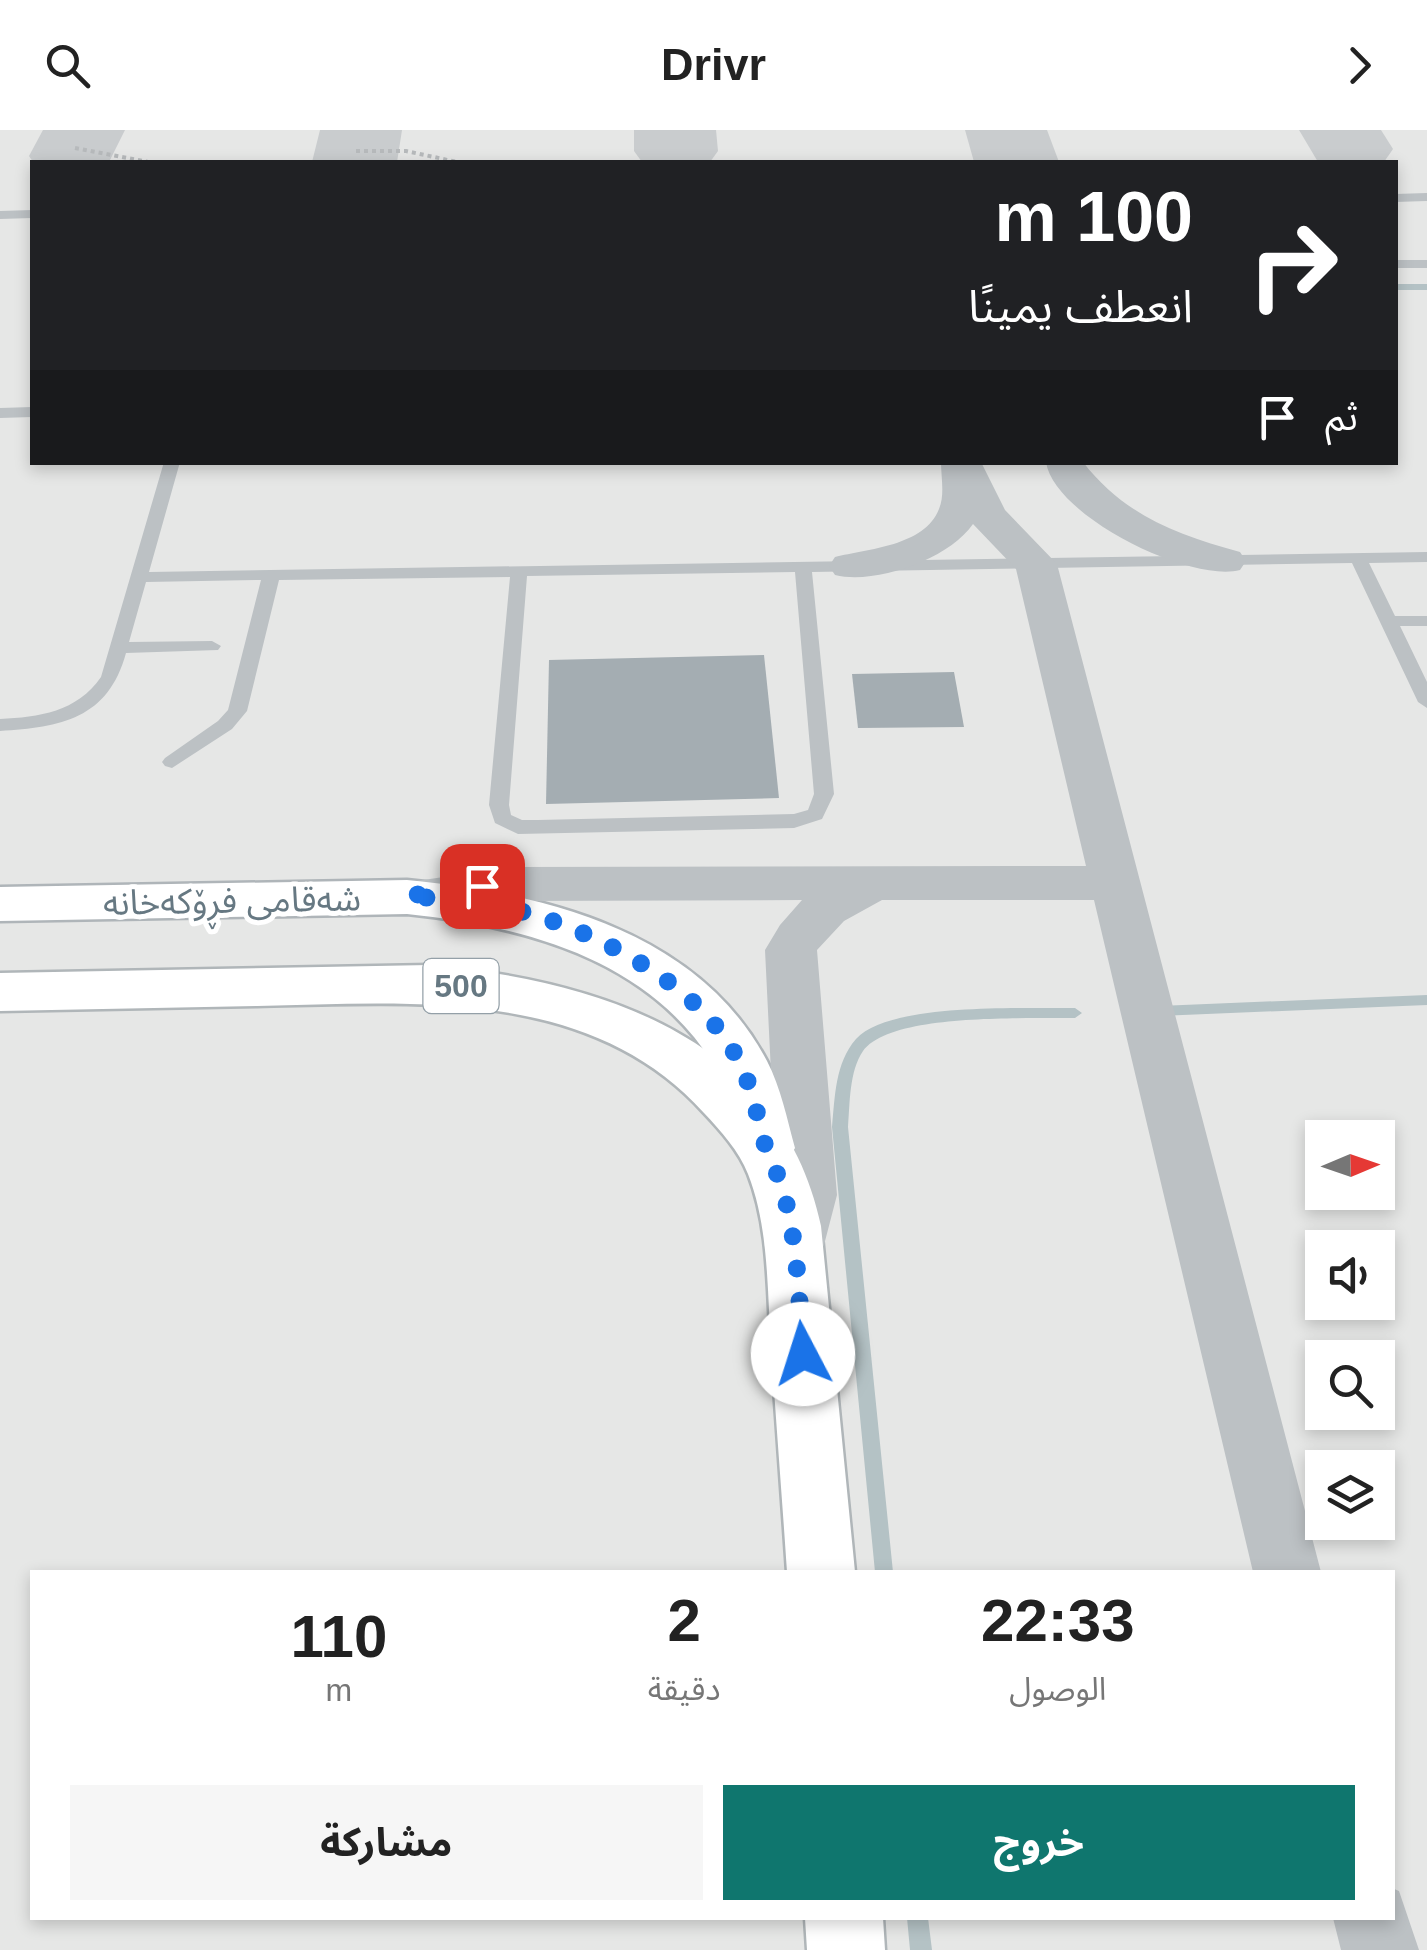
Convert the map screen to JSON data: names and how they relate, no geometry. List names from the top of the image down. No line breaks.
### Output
{"streets":{"main road":["شەقامی فڕۆکەخانە","500"]},"north":"right","page":{"header":"Drivr","turn":["100 m","انعطف يمينًا"],"then":"ثم","eta":["22:33","الوصول","2","دقيقة","110","m"],"buttons":["خروج","مشاركة"]}}
